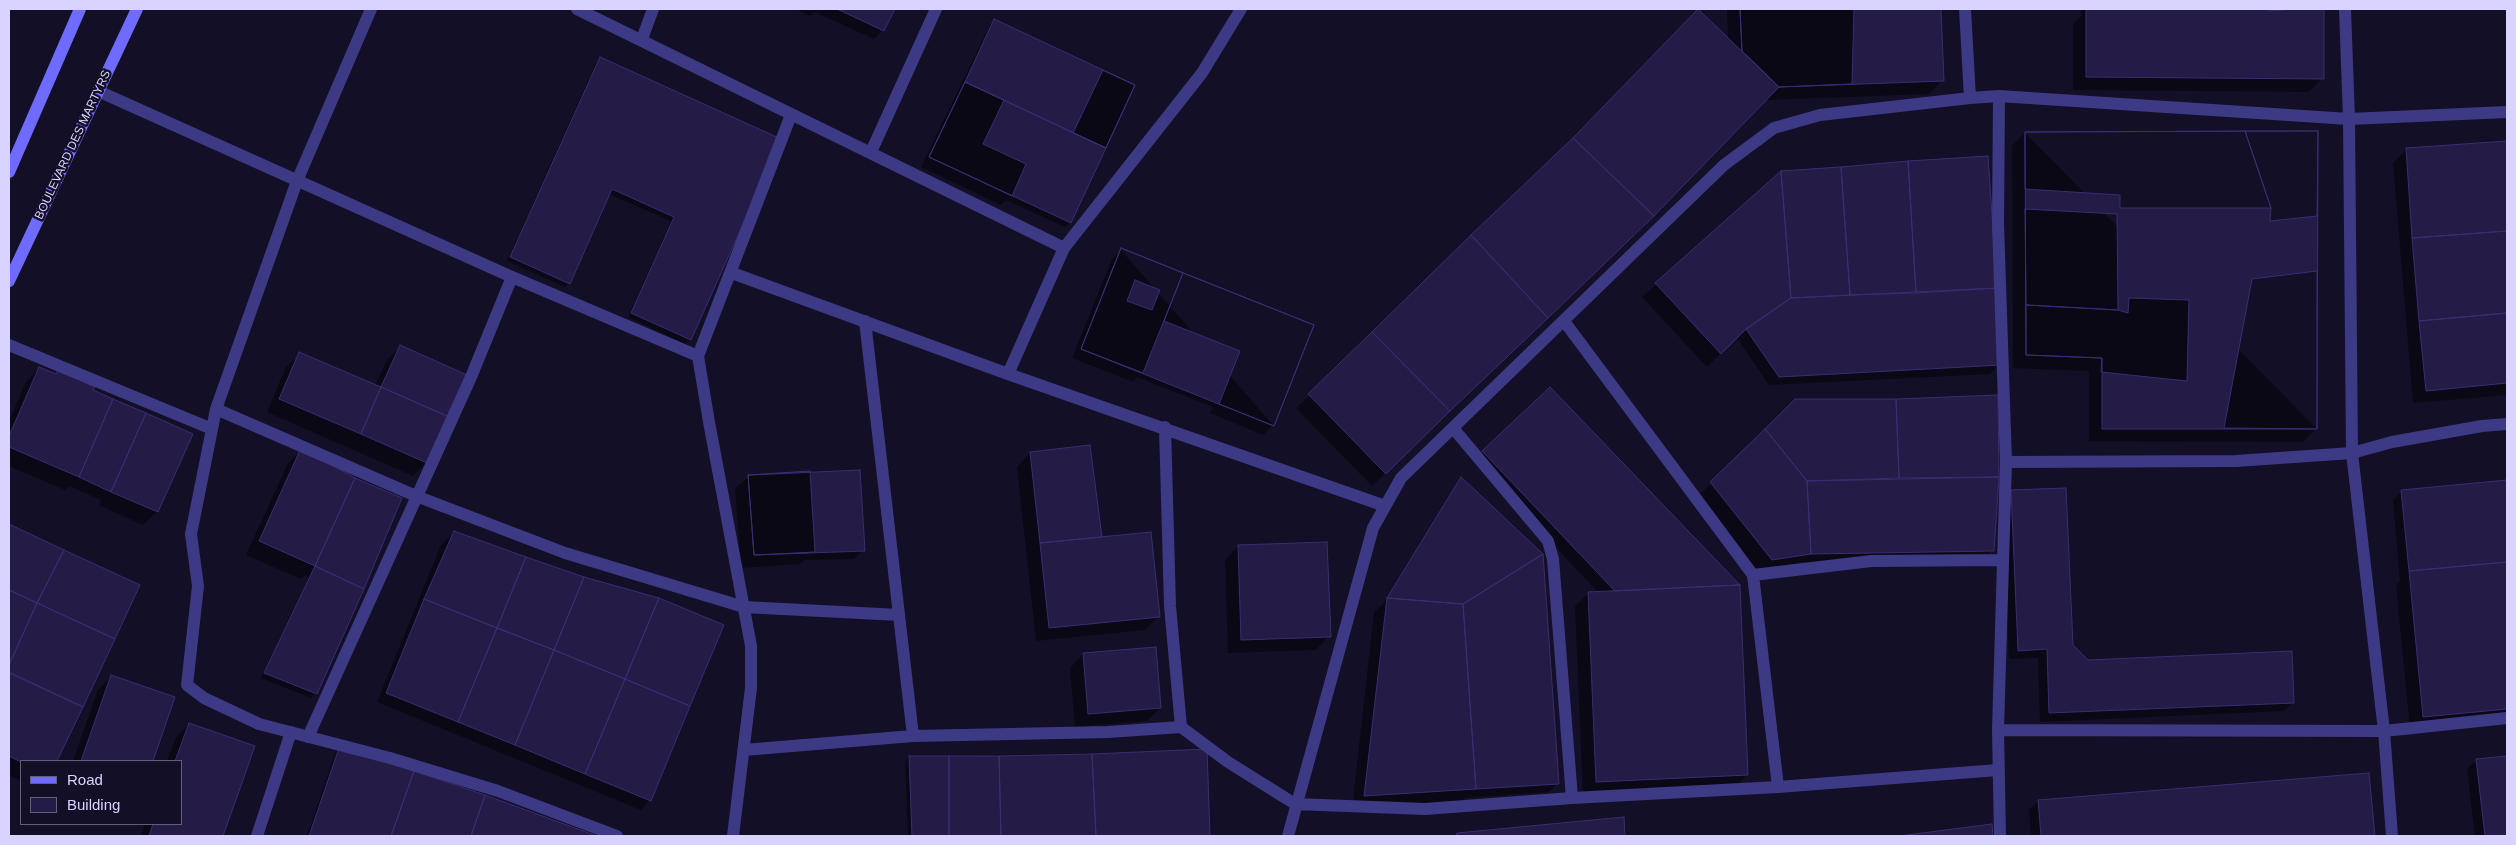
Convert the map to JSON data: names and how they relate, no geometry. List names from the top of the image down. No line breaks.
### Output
{"streets":{"street":["BOULEVARD DES MARTYRS"]},"legend":["Road","Building"]}
